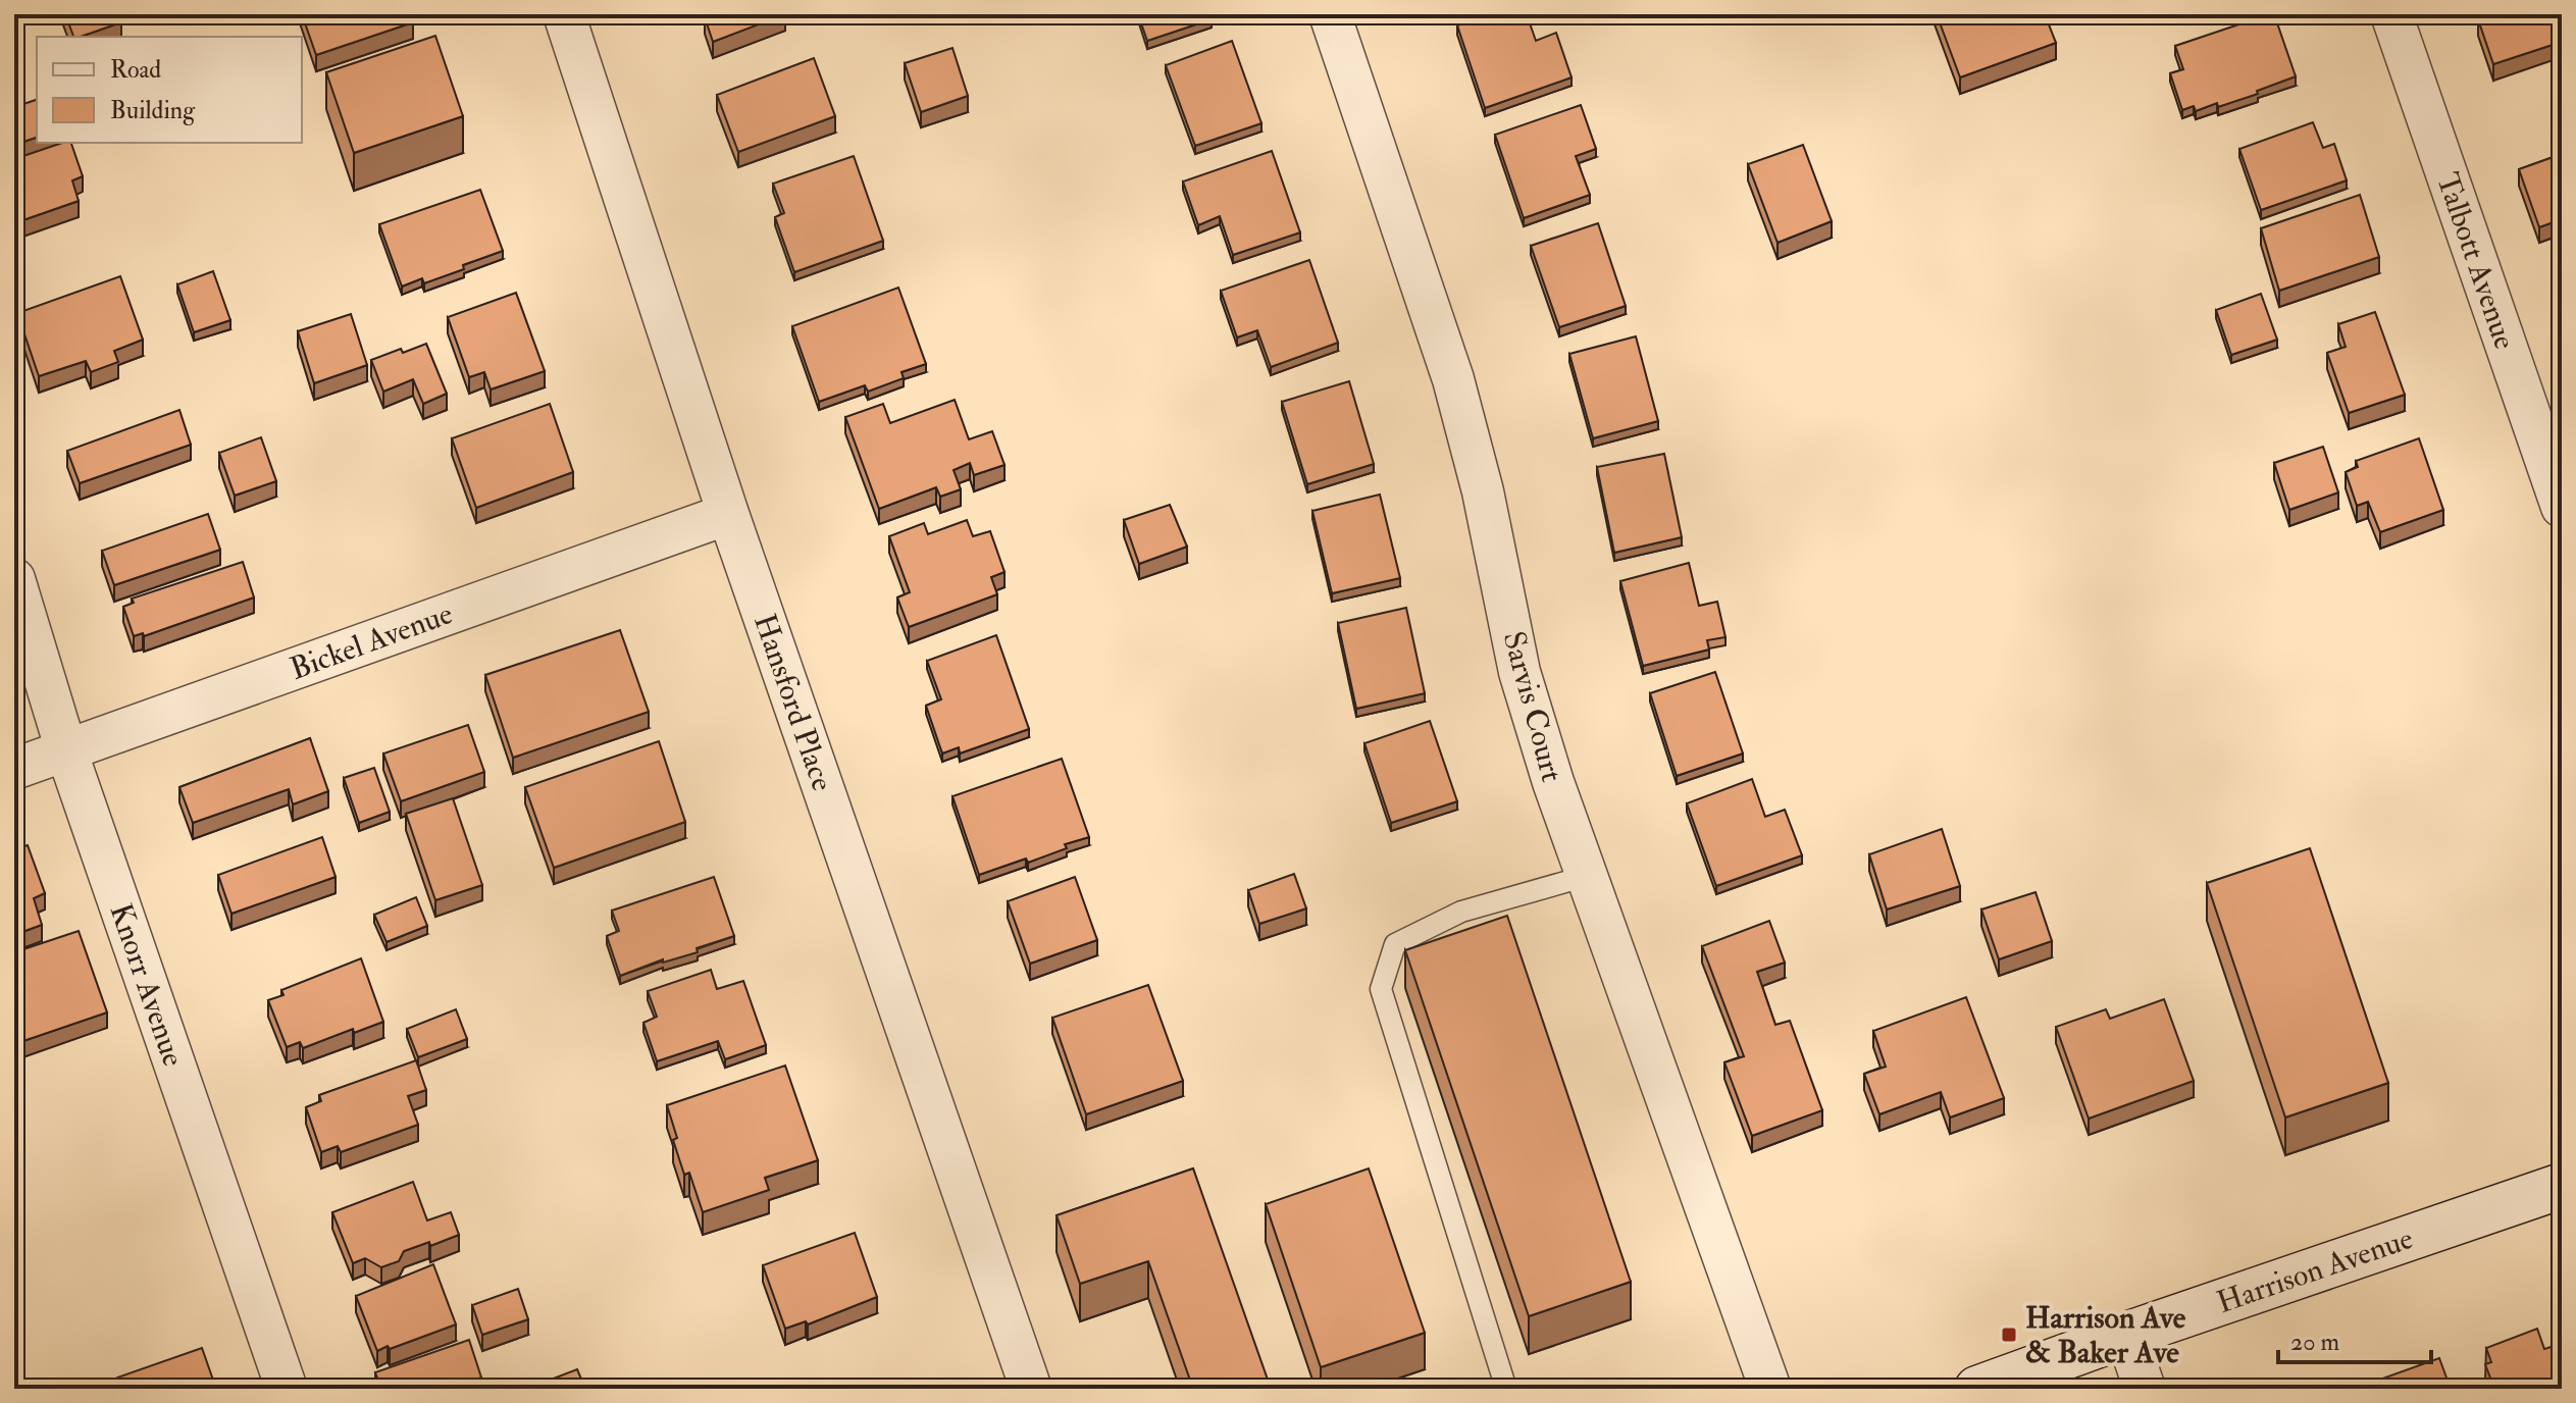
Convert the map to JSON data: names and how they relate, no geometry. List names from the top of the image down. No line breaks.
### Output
{"streets":{"main road":["Harrison Avenue"],"street":["Talbott Avenue","Bickel Avenue","Hansford Place","Sarvis Court","Knorr Avenue"]},"crossings":[["Bickel Avenue","Hansford Place"],["Bickel Avenue","Knorr Avenue"]],"places":{"transit":["Harrison Ave & Baker Ave"]},"legend":["Road","Building"],"scale_bar":"20 m"}
